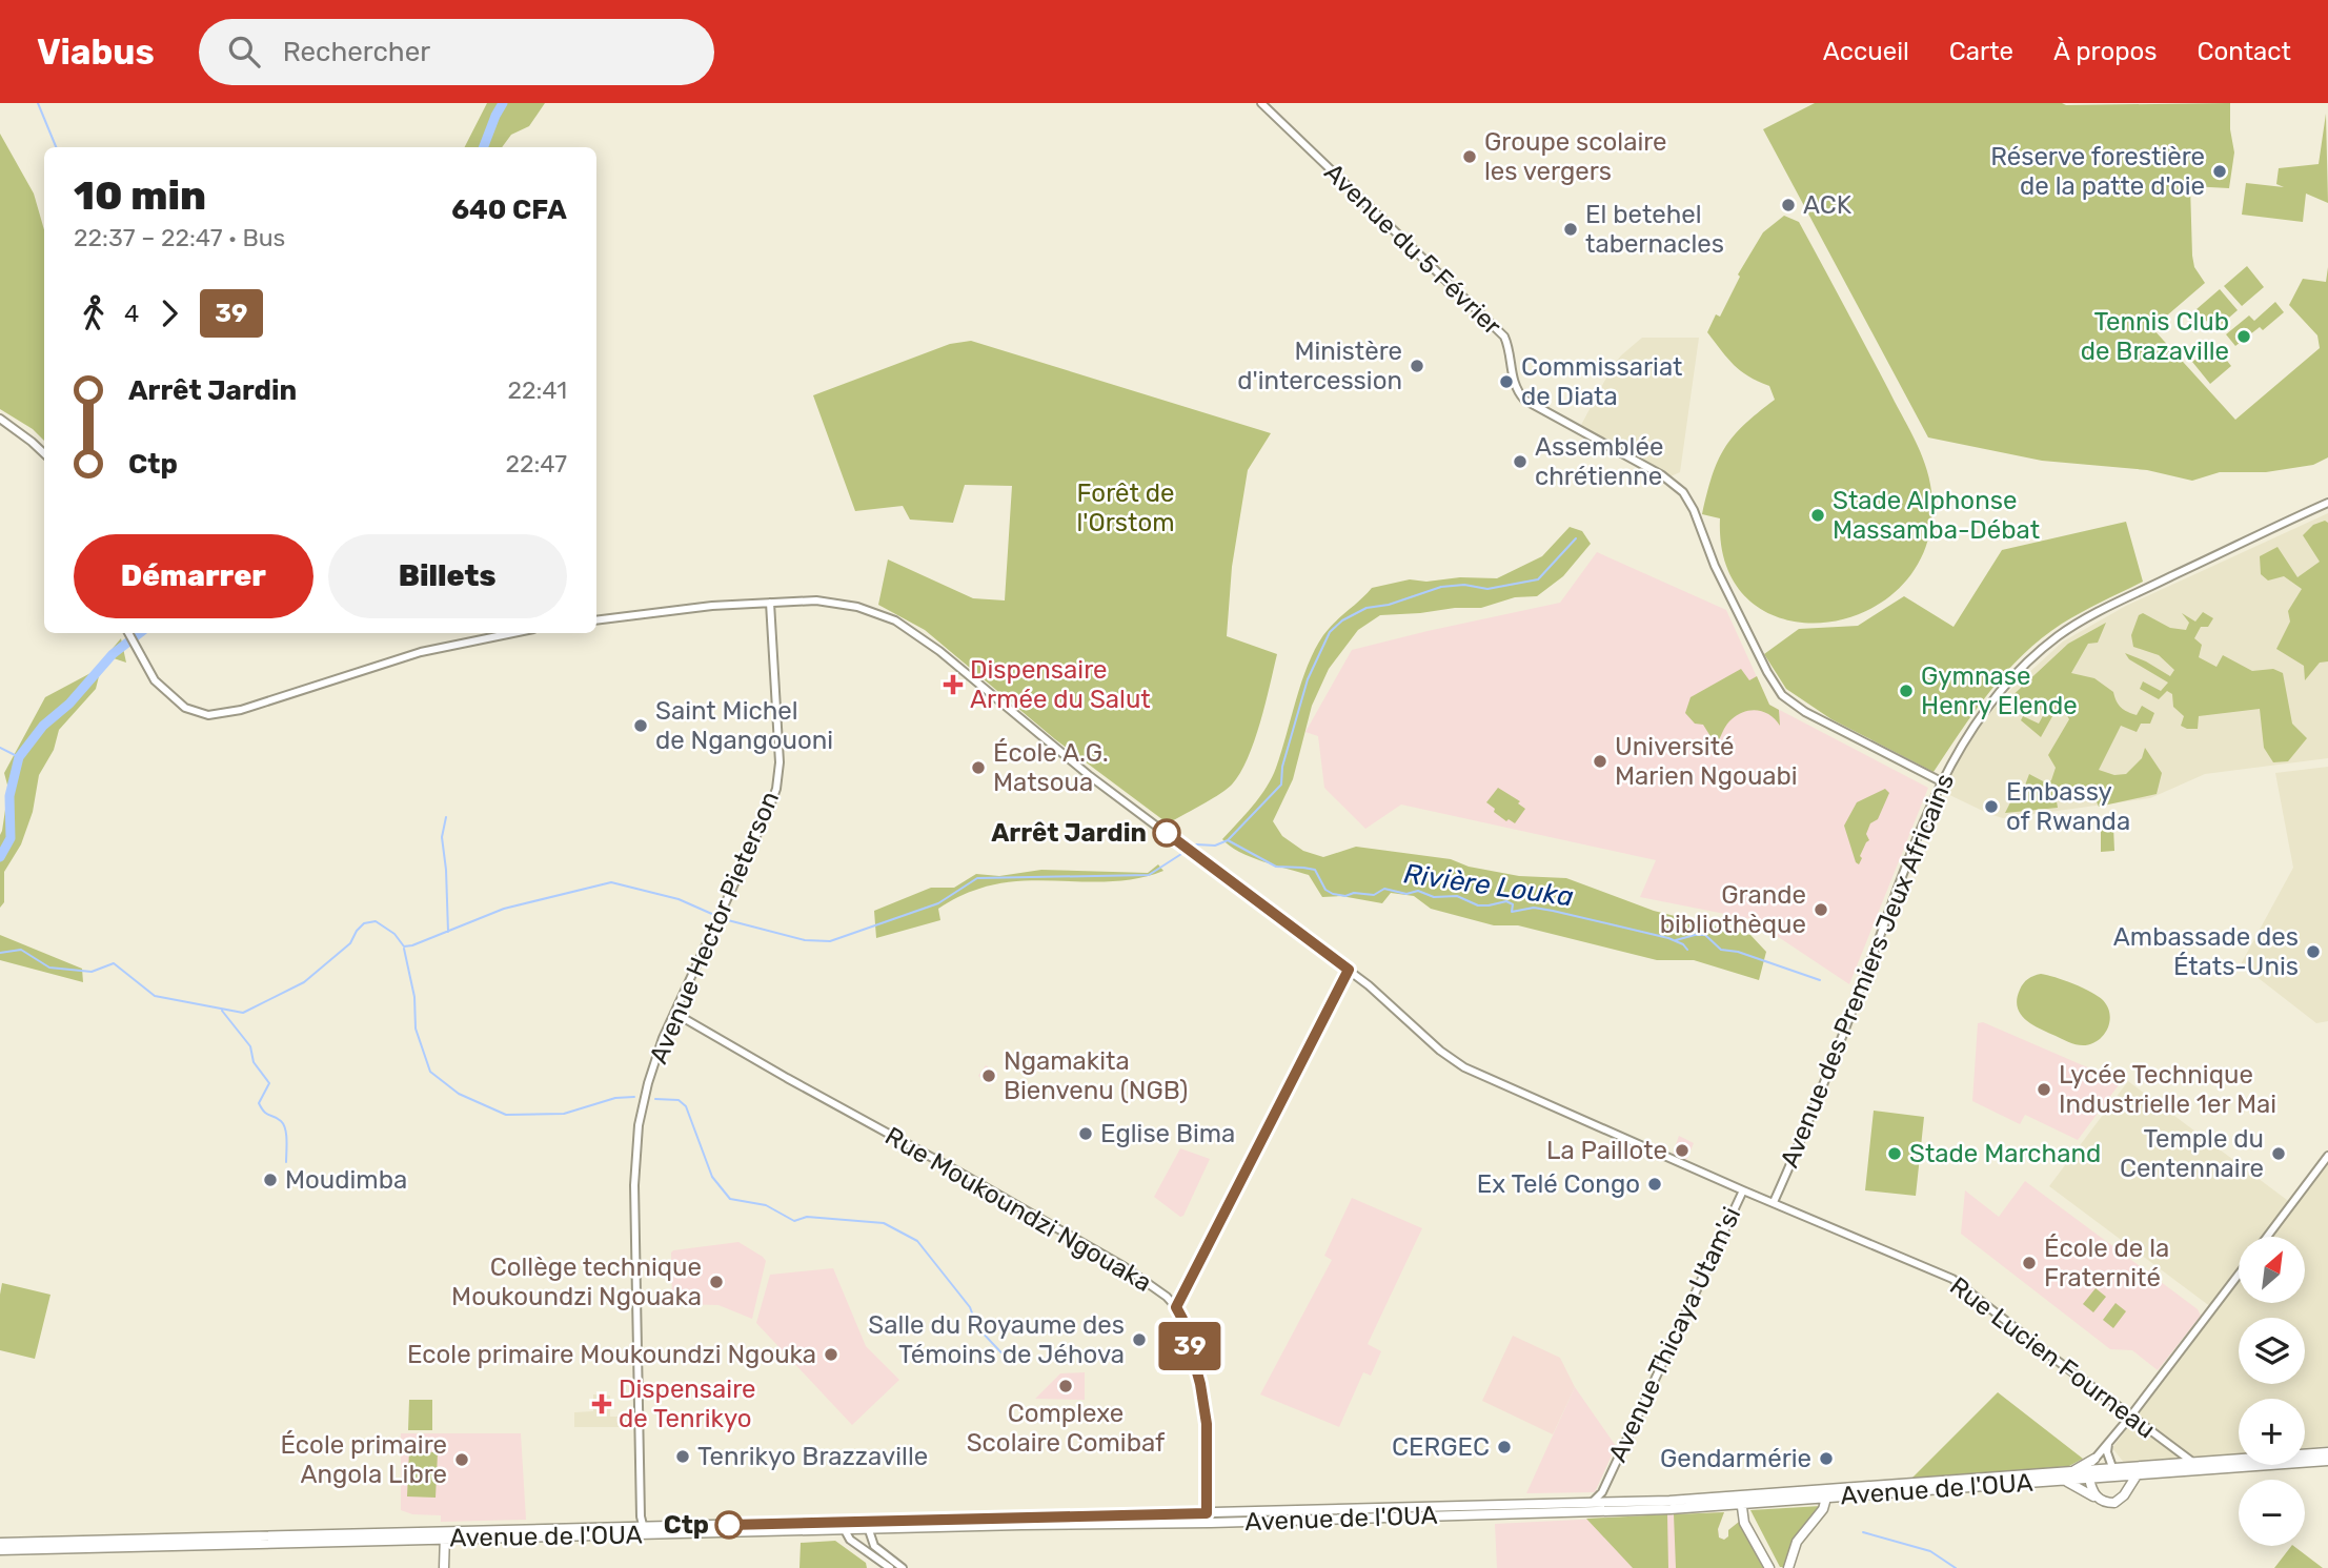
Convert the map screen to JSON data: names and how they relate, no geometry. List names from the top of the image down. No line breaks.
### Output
{"streets":{"main road":["Avenue de l'OUA"],"street":["Avenue du 5 Février","Avenue Hector Pieterson","Avenue des Premiers Jeux Africains","Rue Moukoundzi Ngouaka","Avenue Thicaya Utam'si","Rue Lucien Fourneau"]},"crossings":[["Avenue du 5 Février","Avenue des Premiers Jeux Africains"],["Avenue Hector Pieterson","Rue Moukoundzi Ngouaka"],["Avenue Hector Pieterson","Rue Lucien Fourneau"],["Avenue Hector Pieterson","Avenue de l'OUA"],["Avenue des Premiers Jeux Africains","Rue Lucien Fourneau"],["Rue Moukoundzi Ngouaka","Avenue de l'OUA"],["Avenue Thicaya Utam'si","Rue Lucien Fourneau"],["Avenue Thicaya Utam'si","Avenue de l'OUA"],["Rue Lucien Fourneau","Avenue de l'OUA"]],"water":["Rivière Louka"],"parks":["Forêt de l'Orstom"],"places":{"other":["Groupe scolaire les vergers","Réserve forestière de la patte d'oie","ACK","El betehel tabernacles","Tennis Club de Brazaville","Ministère d'intercession","Commissariat de Diata","Assemblée chrétienne","Stade Alphonse Massamba-Débat","Gymnase Henry Elende","Saint Michel de Ngangouoni","Université Marien Ngouabi","École A.G. Matsoua","Embassy of Rwanda","Arrêt Jardin","Grande bibliothèque","Ambassade des États-Unis","Ngamakita Bienvenu (NGB)","Lycée Technique Industrielle 1er Mai","Eglise Bima","La Paillote","Stade Marchand","Temple du Centennaire","Moudimba","Ex Telé Congo","École de la Fraternité","Collège technique Moukoundzi Ngouaka","Salle du Royaume des Témoins de Jéhova","Ecole primaire Moukoundzi Ngouka","Complexe Scolaire Comibaf","CERGEC","Tenrikyo Brazzaville","Gendarmérie","École primaire Angola Libre","Ctp"],"health":["Dispensaire Armée du Salut","Dispensaire de Tenrikyo"]},"lines":["bus line 39"],"north":"top right","page":{"header":"Viabus","search":"Rechercher","nav":["Accueil","Carte","À propos","Contact"],"on_map":"39","heading":["10 min","22:37 – 22:47 · Bus","640 CFA"],"legs":["4","39"],"list":[{"name":"Arrêt Jardin","value":"22:41"},{"name":"Ctp","value":"22:47"}],"buttons":["Démarrer","Billets"],"map_buttons":["+","−"]}}
